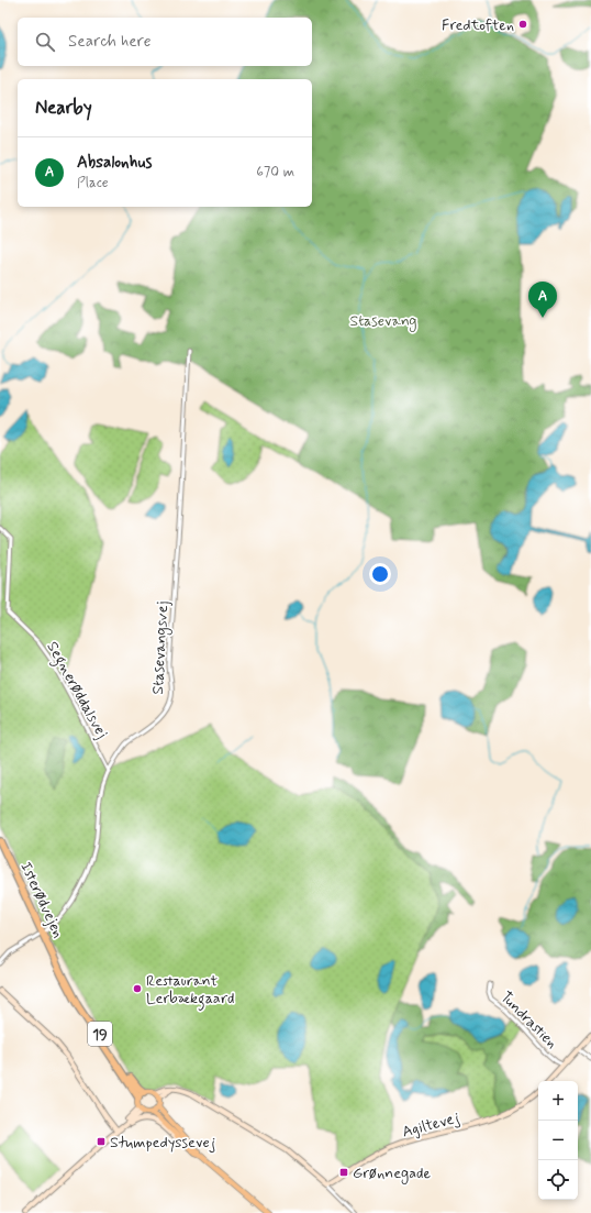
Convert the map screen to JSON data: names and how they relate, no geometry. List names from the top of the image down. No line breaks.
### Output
{"streets":{"highway":["Isterødvejen","19"],"street":["Stasevangsvej","Segnerøddalsvej","Tundrastien","Agiltevej"]},"crossings":[["Stasevangsvej","Segnerøddalsvej"]],"parks":["Stasevang"],"places":{"other":["Fredtoften","Restaurant Lerbækgaard"],"transit":["Stumpedyssevej","Grønnegade"]},"page":{"search":"Search here","heading":"Nearby","list":[{"mark":"A","name":"Absalonhus","note":"Place","value":"670 m"}],"pins":"A","map_buttons":["+","−"]}}
